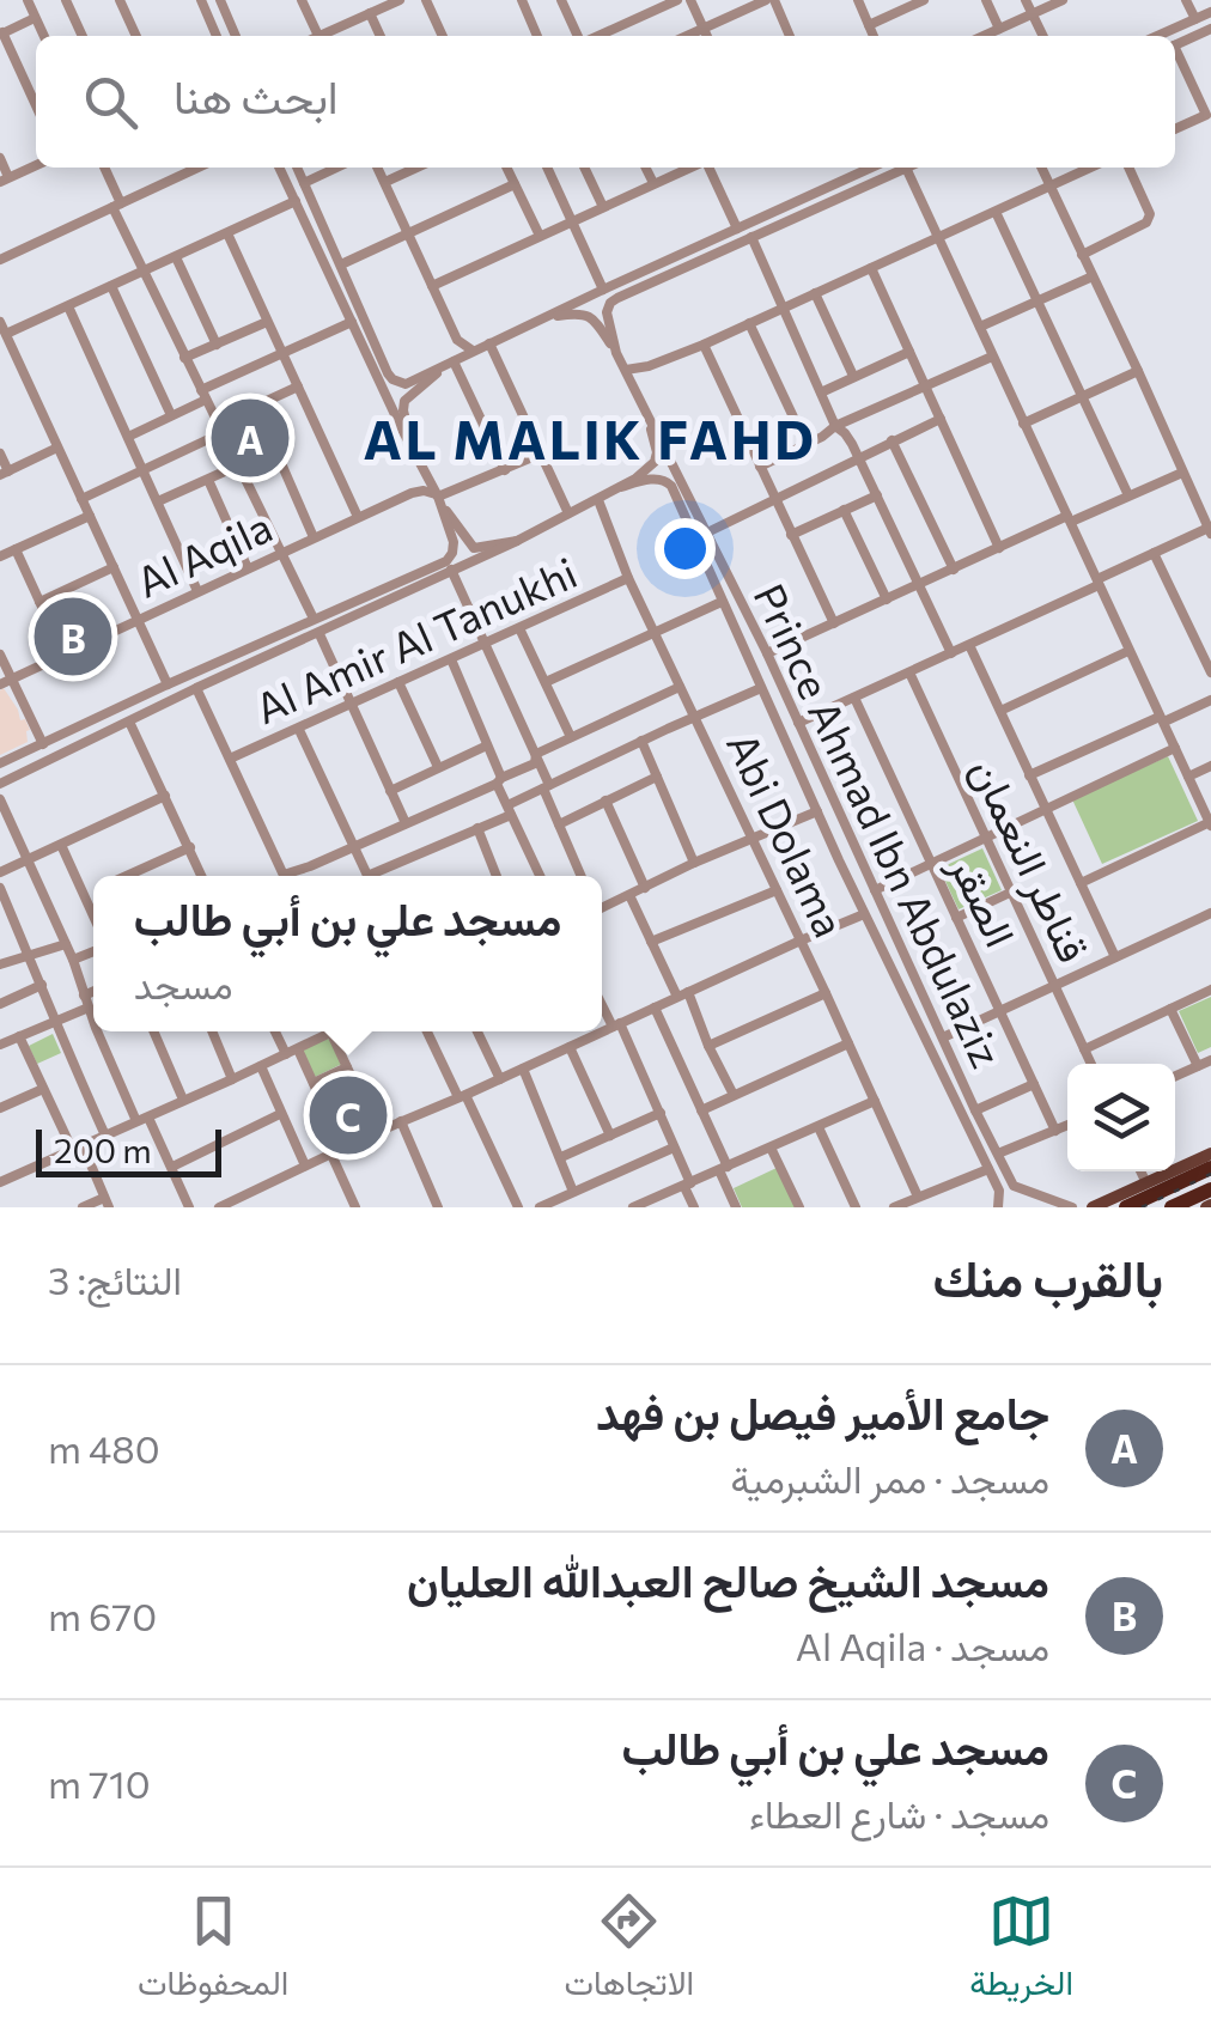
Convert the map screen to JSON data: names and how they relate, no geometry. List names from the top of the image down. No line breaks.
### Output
{"streets":{"street":["Al Aqila","Al Amir Al Tanukhi","Prince Ahmad Ibn Abdulaziz","Abi Dolama","قناطر النعمان","الصقر"]},"crossings":[["Al Amir Al Tanukhi","Abi Dolama"]],"districts":["AL MALIK FAHD"],"scale_bar":"200 m","page":{"search":"ابحث هنا","pins":["A","B","C"],"popup":["مسجد علي بن أبي طالب","مسجد"],"scale":"200 m","heading":["بالقرب منك","النتائج: 3"],"list":[{"mark":"A","name":"جامع الأمير فيصل بن فهد","note":"مسجد · ممر الشبرمية","value":"480 m"},{"mark":"B","name":"مسجد الشيخ صالح العبدالله العليان","note":"مسجد · Al Aqila","value":"670 m"},{"mark":"C","name":"مسجد علي بن أبي طالب","note":"مسجد · شارع العطاء","value":"710 m"}],"nav":["الخريطة","الاتجاهات","المحفوظات"]}}
